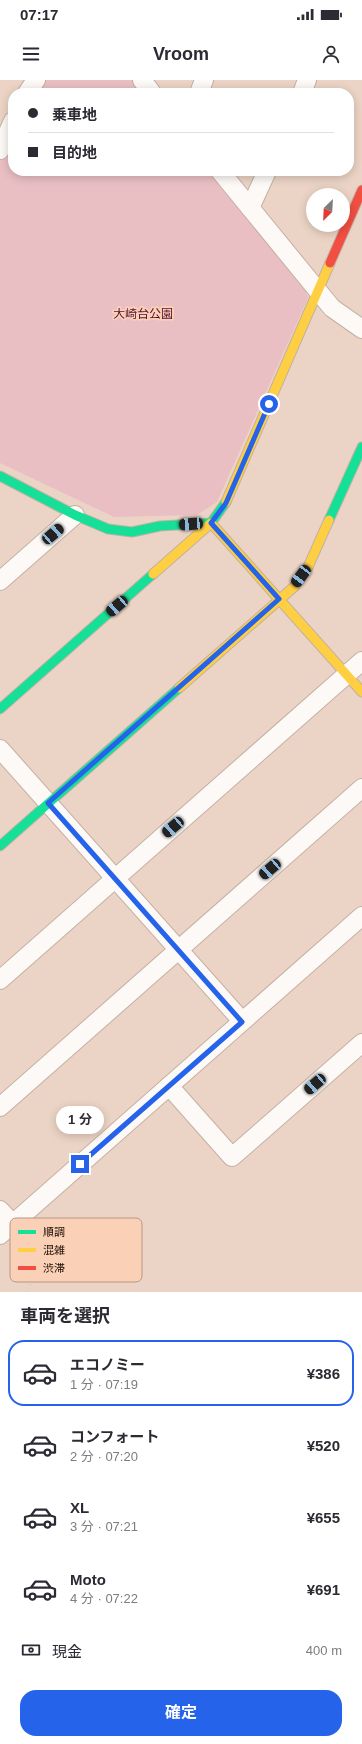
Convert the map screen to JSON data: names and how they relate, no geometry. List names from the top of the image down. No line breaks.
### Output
{"parks":["大崎台公園"],"legend":["順調","混雑","渋滞"],"north":"bottom left","page":{"status":"07:17","header":"Vroom","banner":["乗車地","目的地"],"bubble":"1 分","heading":"車両を選択","list":[{"name":"エコノミー","note":"1 分 · 07:19","value":"¥386"},{"name":"コンフォート","note":"2 分 · 07:20","value":"¥520"},{"name":"XL","note":"3 分 · 07:21","value":"¥655"},{"name":"Moto","note":"4 分 · 07:22","value":"¥691"}],"pay":["現金","400 m"],"buttons":"確定"}}
